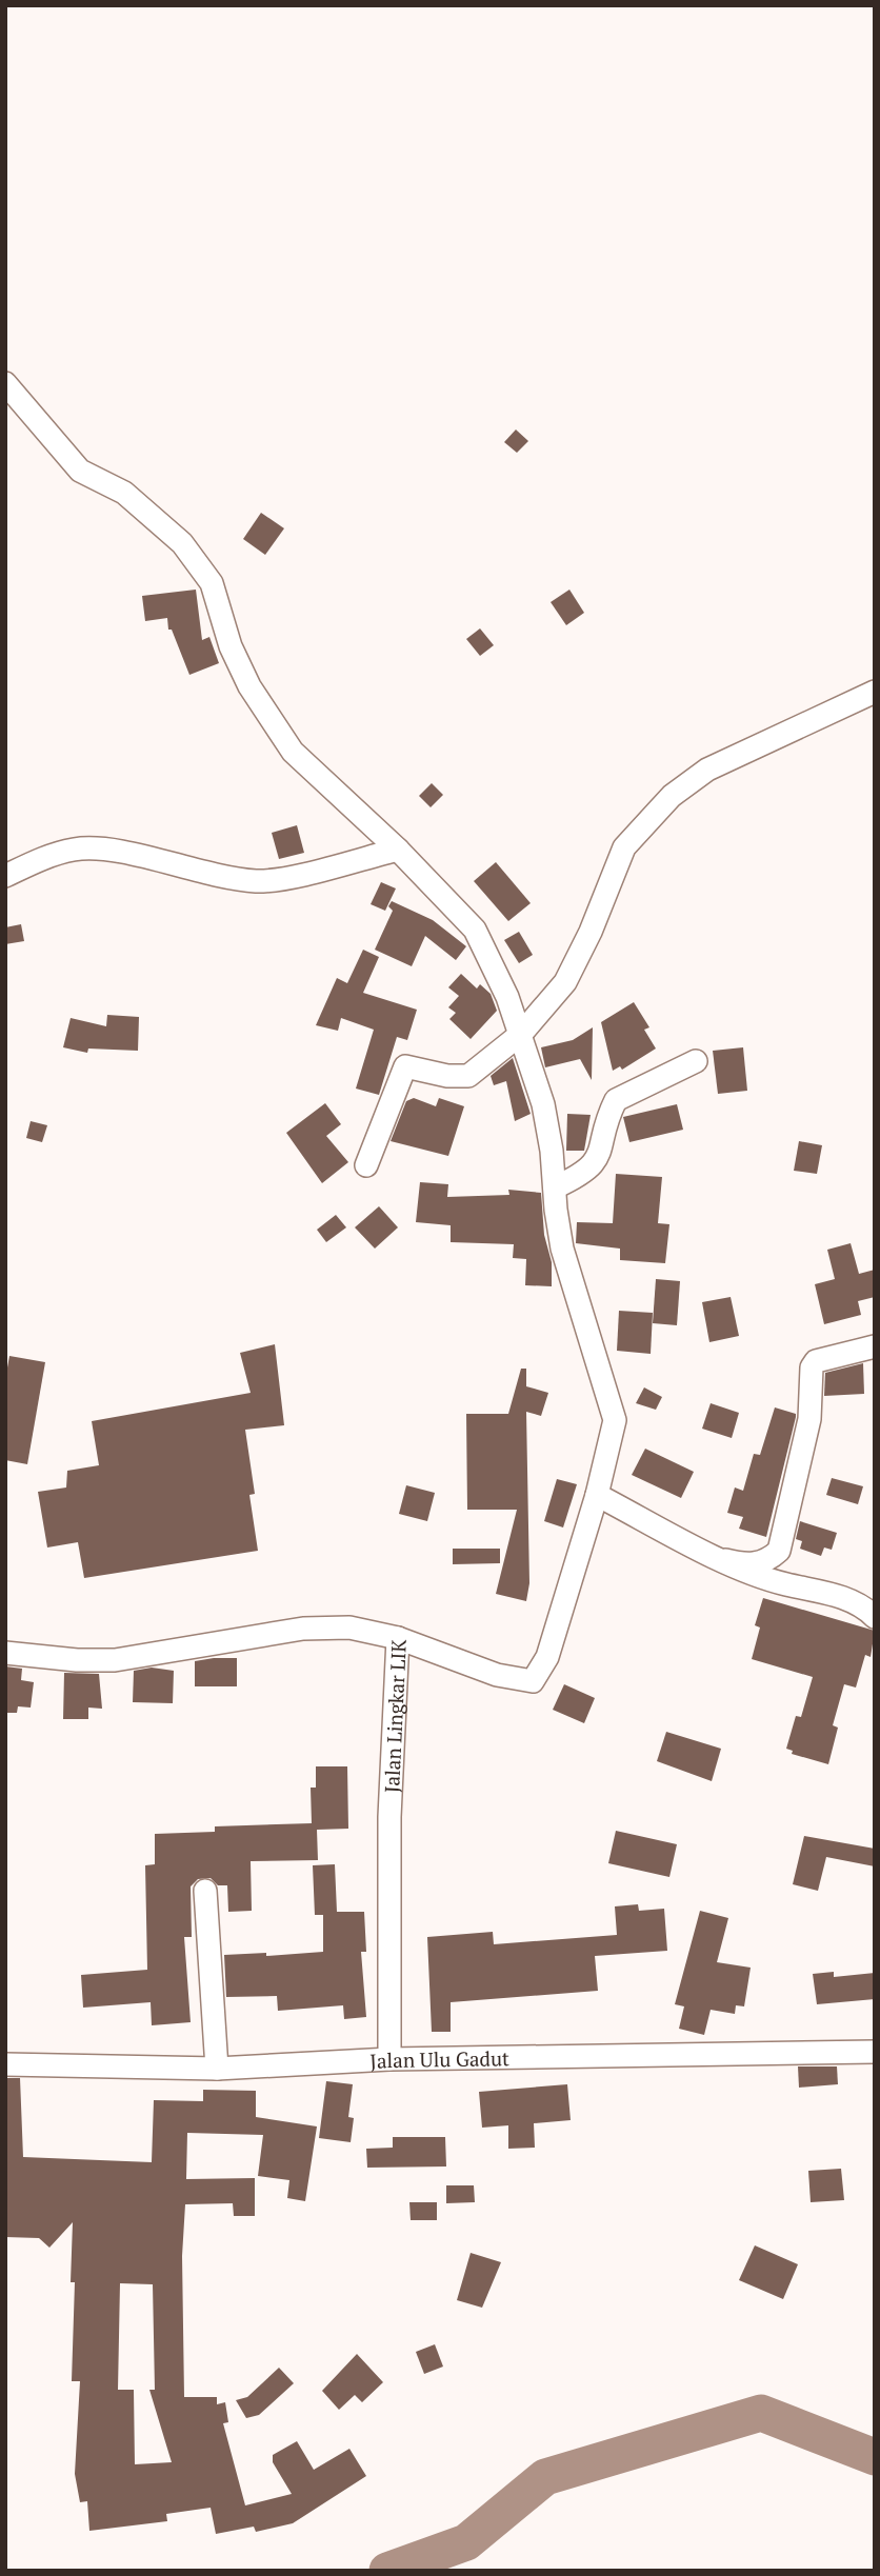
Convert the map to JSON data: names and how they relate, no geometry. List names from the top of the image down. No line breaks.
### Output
{"streets":{"street":["Jalan Lingkar LIK","Jalan Ulu Gadut"]},"crossings":[["Jalan Lingkar LIK","Jalan Ulu Gadut"]]}
